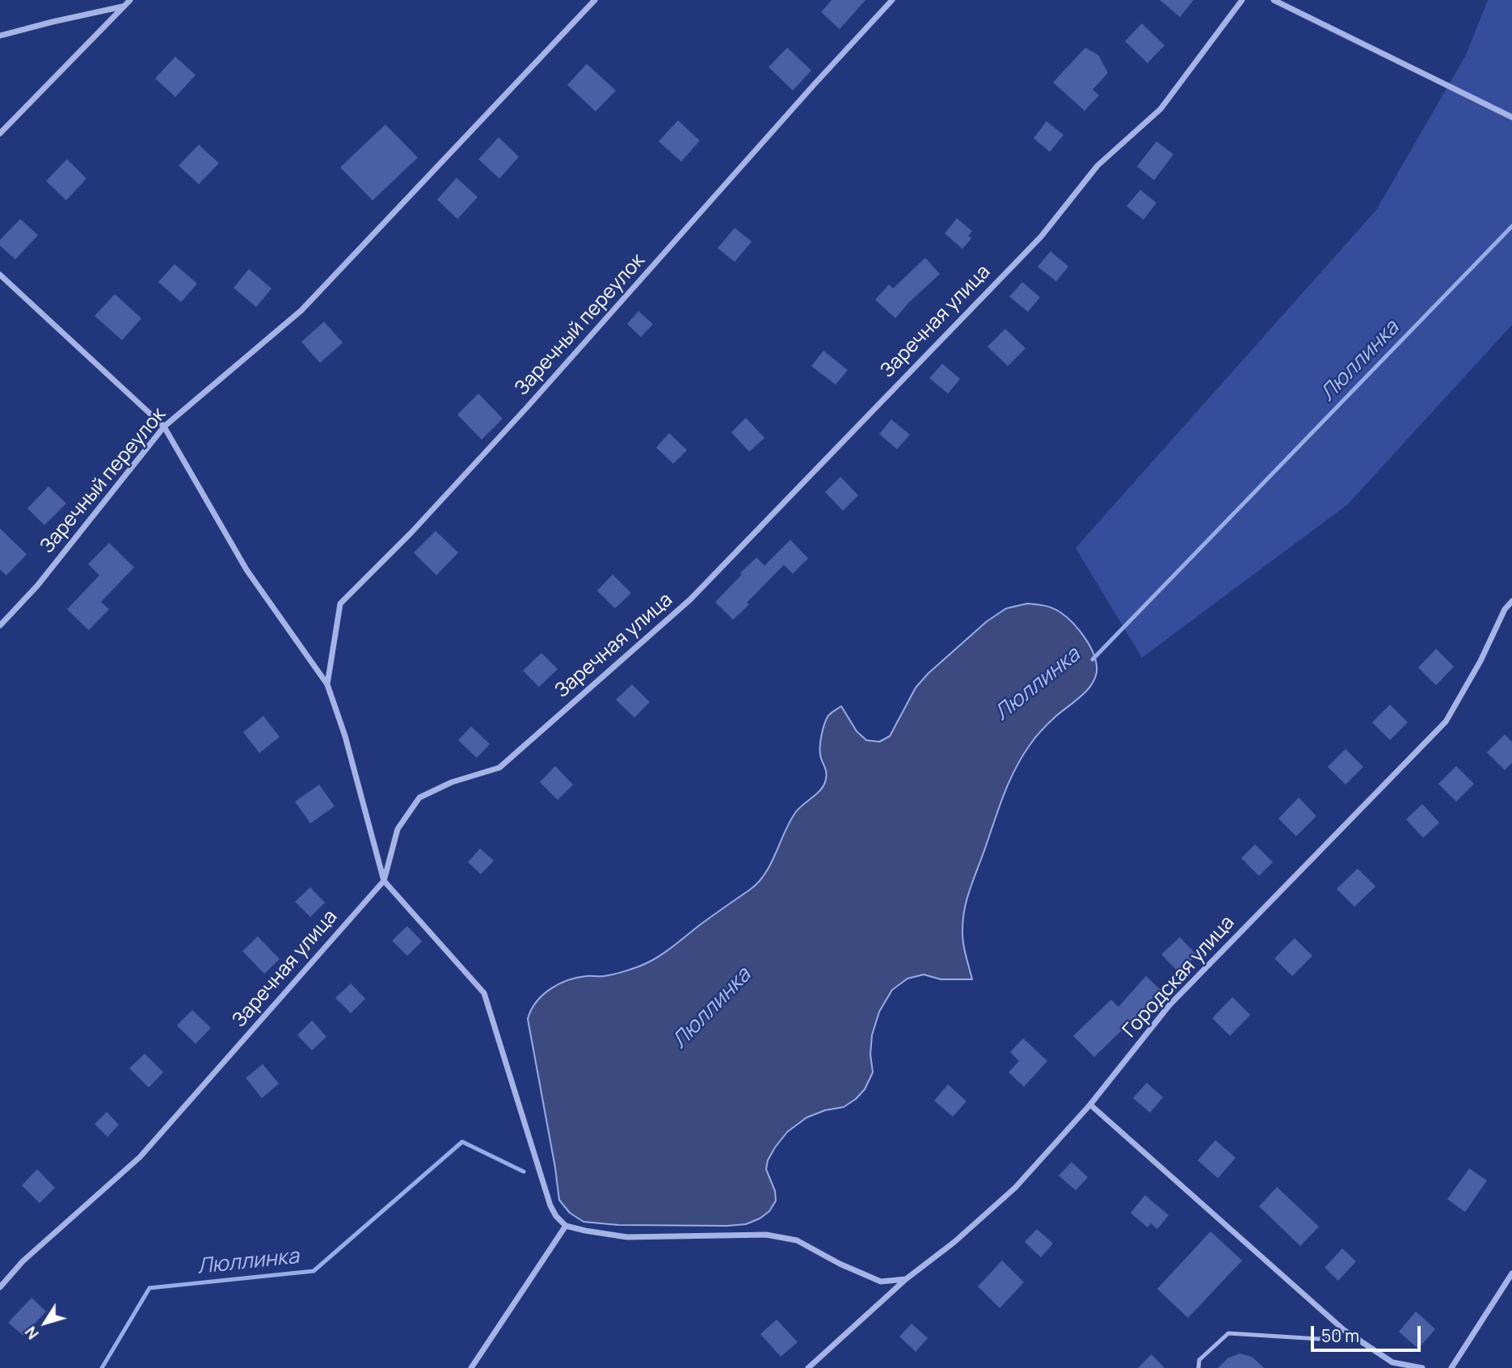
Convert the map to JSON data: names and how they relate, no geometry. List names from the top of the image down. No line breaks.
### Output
{"streets":{"street":["Заречная улица","Заречный переулок","Городская улица"]},"water":["Люллинка"],"scale_bar":"50 m","north":"bottom left"}
